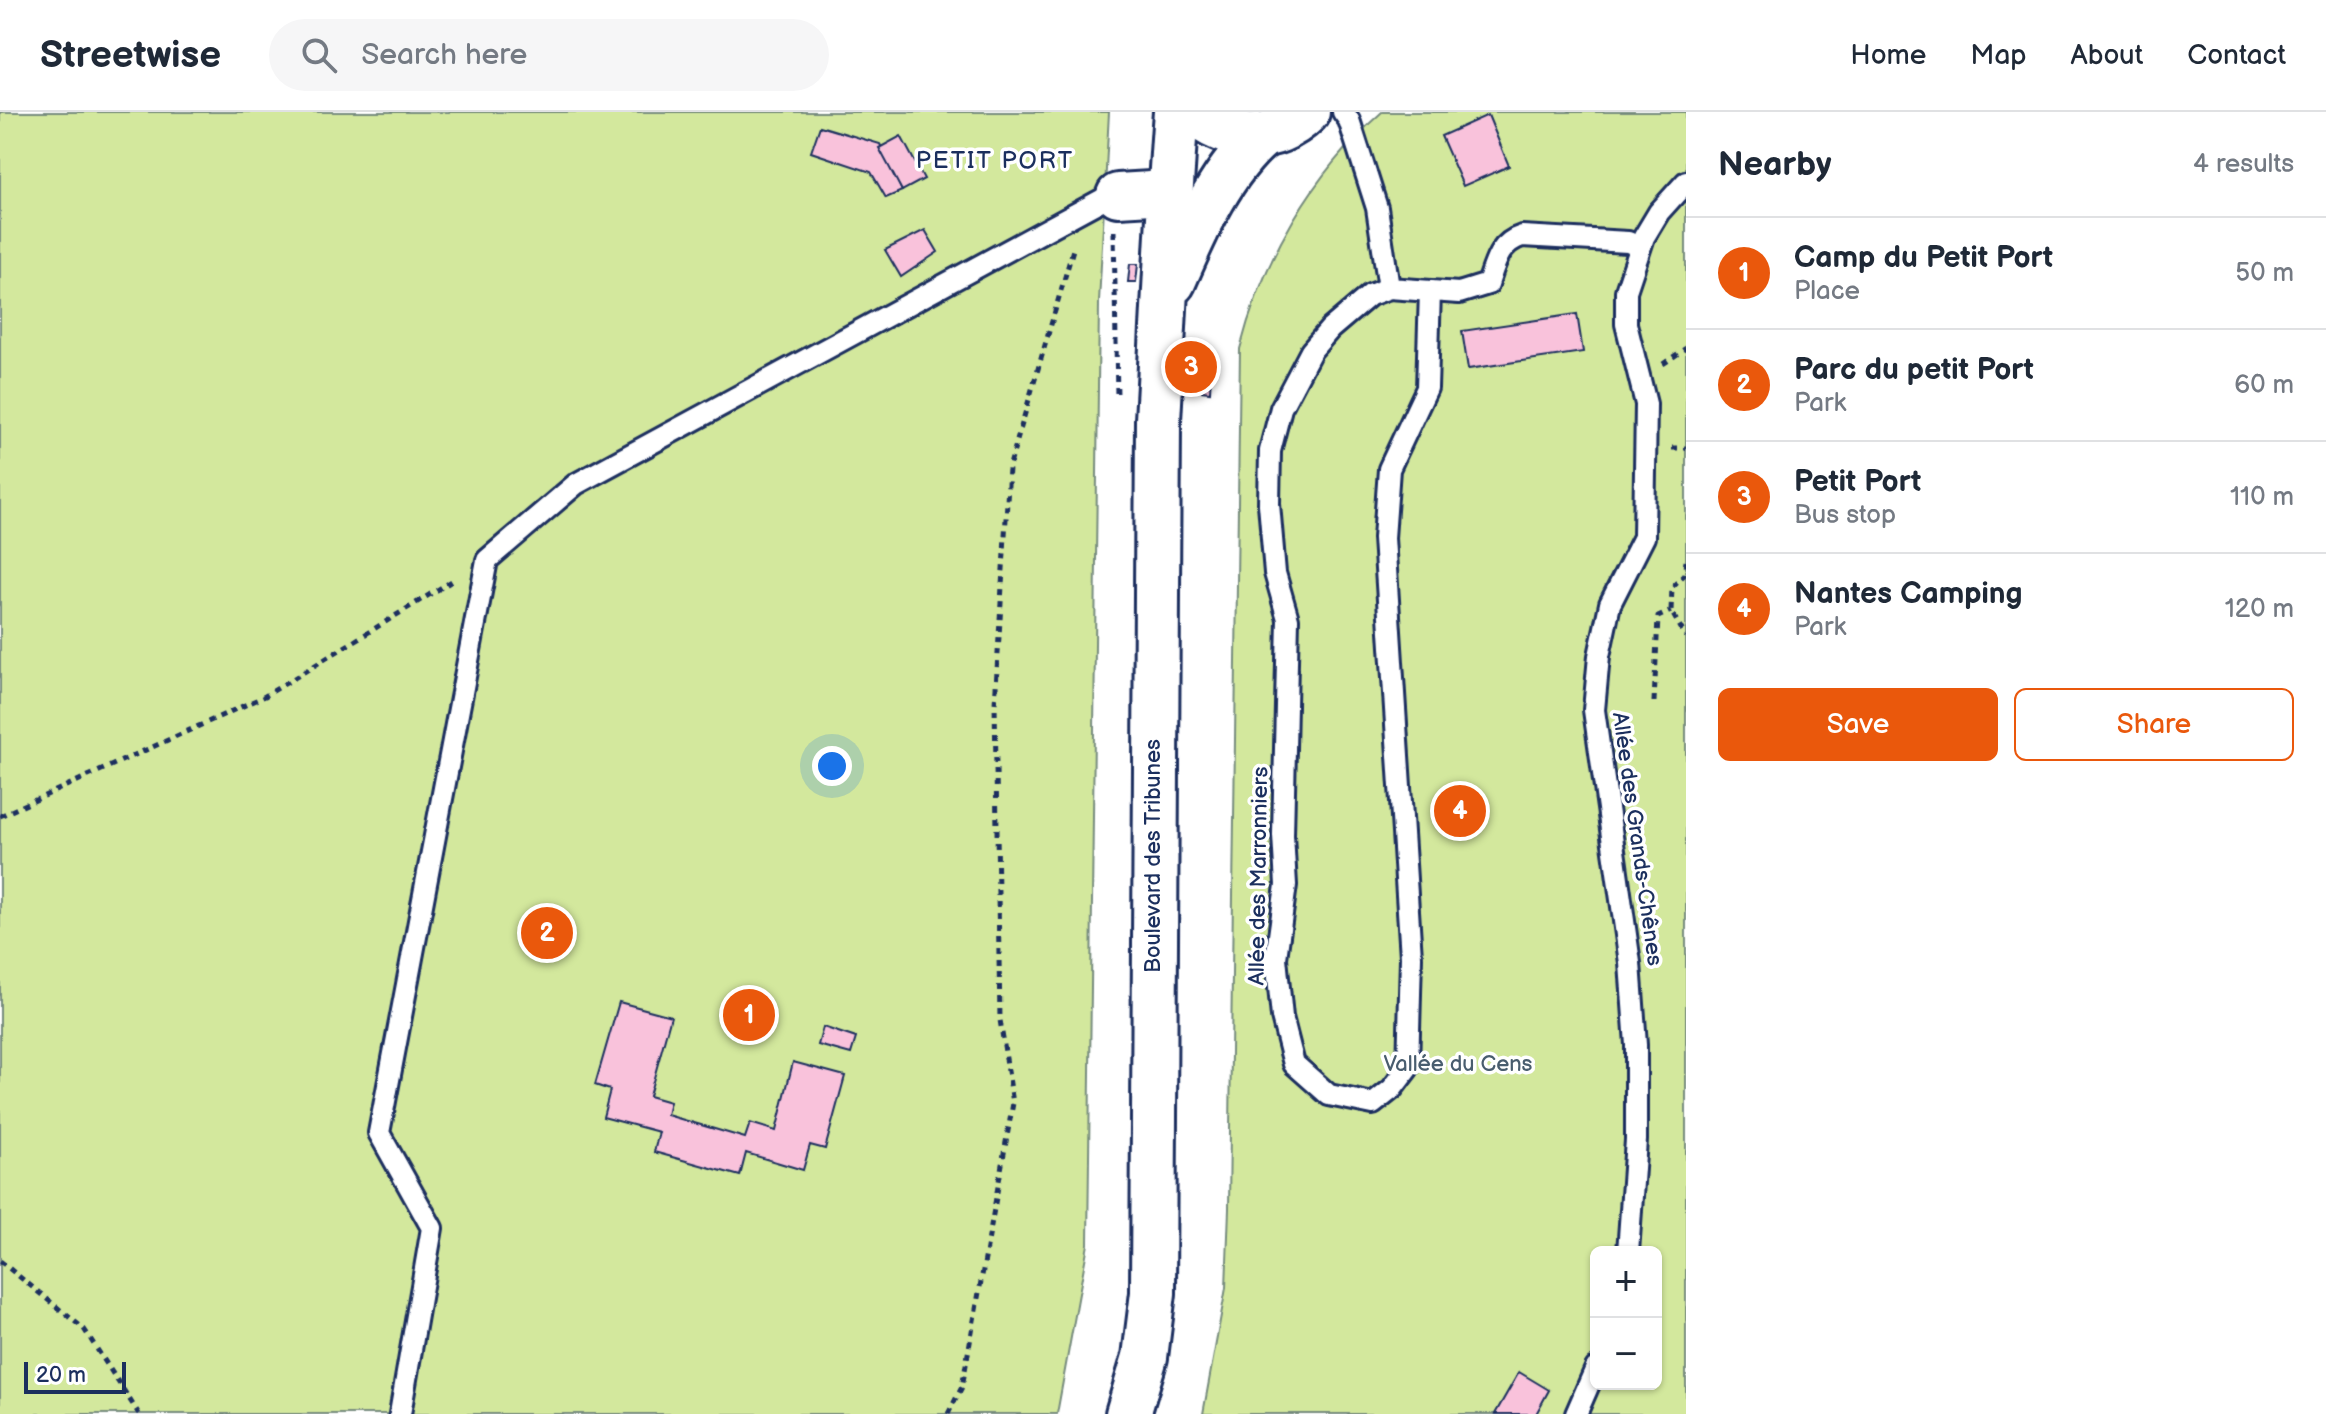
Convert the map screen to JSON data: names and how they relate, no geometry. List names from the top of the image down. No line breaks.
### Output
{"streets":{"street":["Boulevard des Tribunes"],"lane":["Allée des Grands-Chênes","Allée des Marronniers"]},"districts":["PETIT PORT"],"parks":["Vallée du Cens"],"scale_bar":"20 m","page":{"header":"Streetwise","search":"Search here","nav":["Home","Map","About","Contact"],"heading":["Nearby","4 results"],"list":[{"mark":"1","name":"Camp du Petit Port","note":"Place","value":"50 m"},{"mark":"2","name":"Parc du petit Port","note":"Park","value":"60 m"},{"mark":"3","name":"Petit Port","note":"Bus stop","value":"110 m"},{"mark":"4","name":"Nantes Camping","note":"Park","value":"120 m"}],"pins":["3","4","2","1"],"buttons":["Save","Share"],"map_buttons":["+","−"],"scale":"20 m"}}
